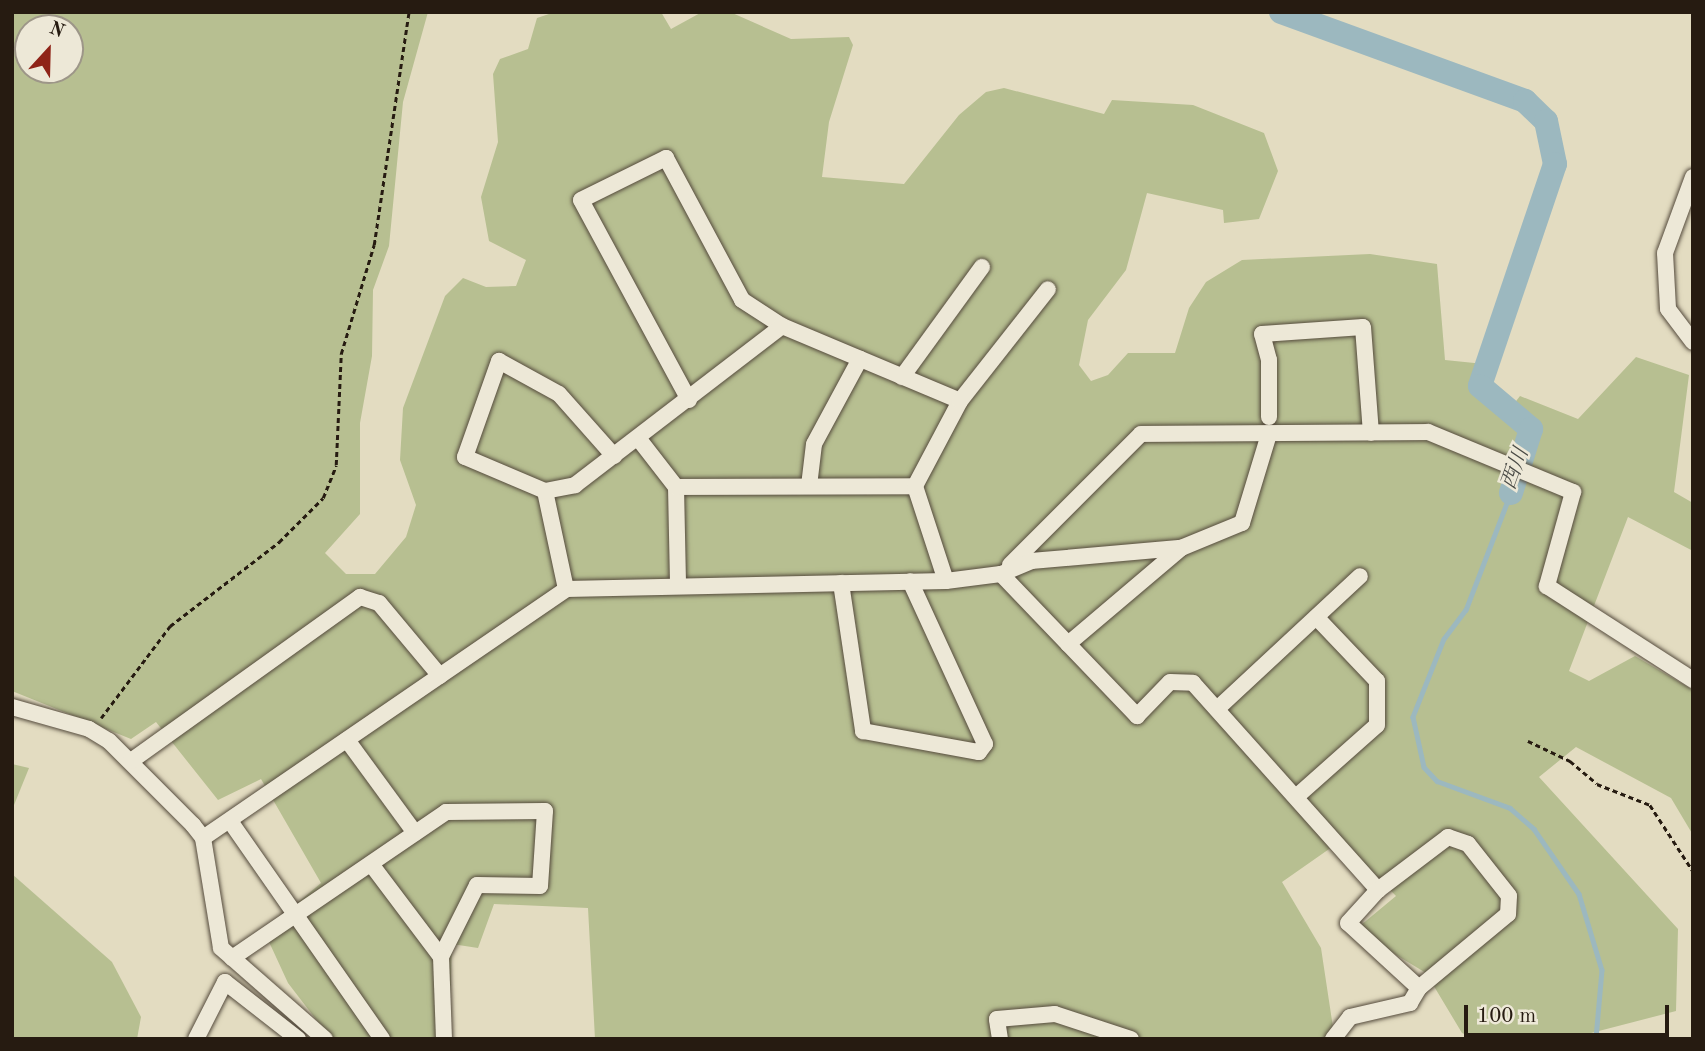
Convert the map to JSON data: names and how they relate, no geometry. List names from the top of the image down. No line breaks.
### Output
{"water":["西川"],"scale_bar":"100 m","north":"top"}
